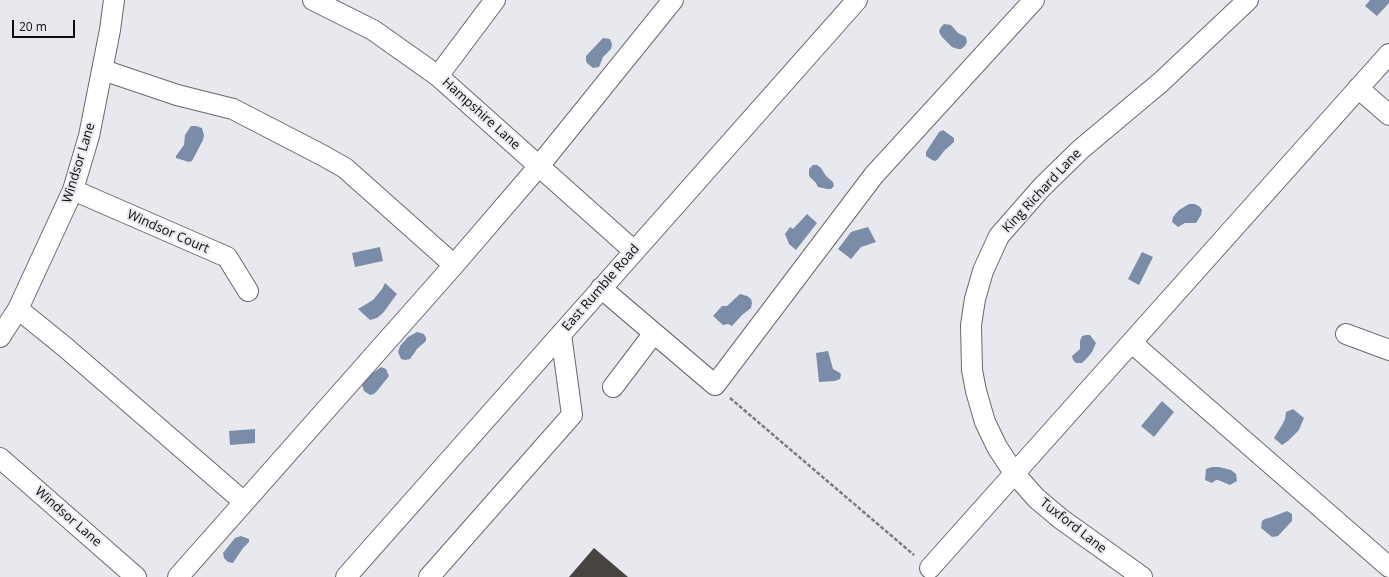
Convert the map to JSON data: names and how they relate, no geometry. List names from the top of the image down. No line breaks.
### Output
{"streets":{"street":["Hampshire Lane","Windsor Lane","King Richard Lane","Windsor Court","East Rumble Road","Tuxford Lane"]},"crossings":[["Hampshire Lane","East Rumble Road"],["Windsor Lane","Windsor Court"],["King Richard Lane","Tuxford Lane"]],"scale_bar":"20 m"}
